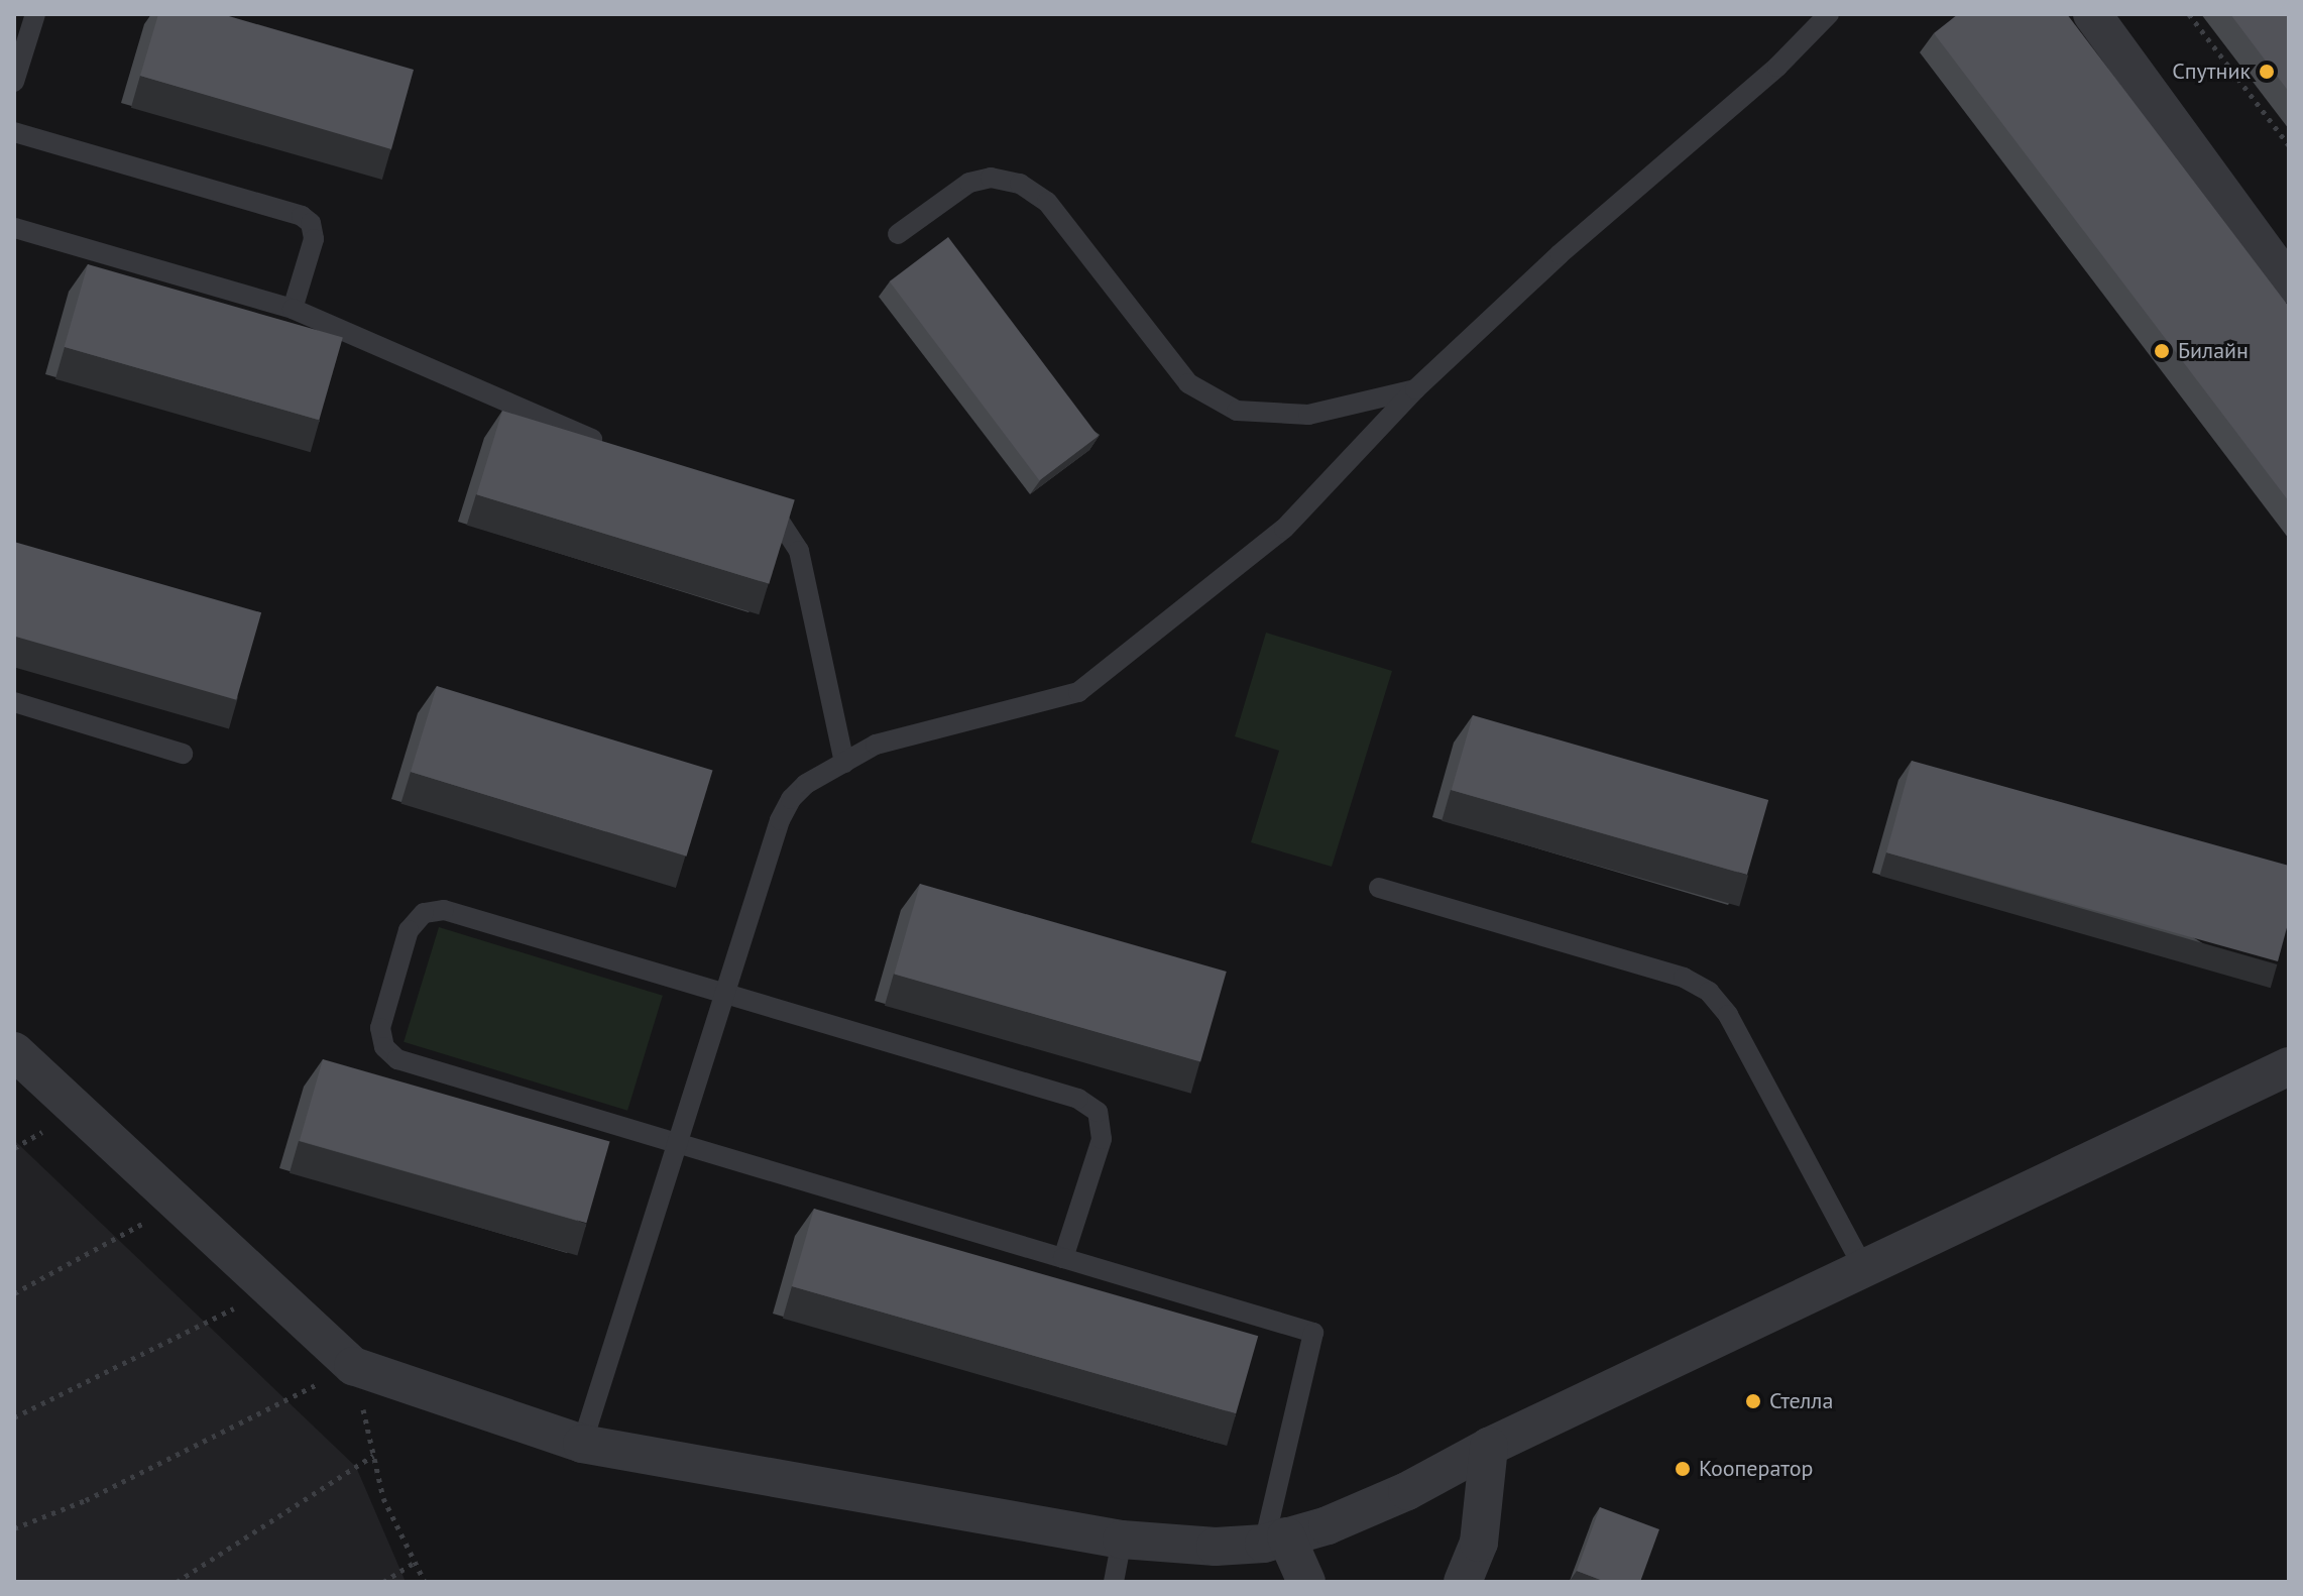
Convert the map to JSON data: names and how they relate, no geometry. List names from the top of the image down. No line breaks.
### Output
{"places":["Спутник","Билайн","Стелла","Кооператор"]}
